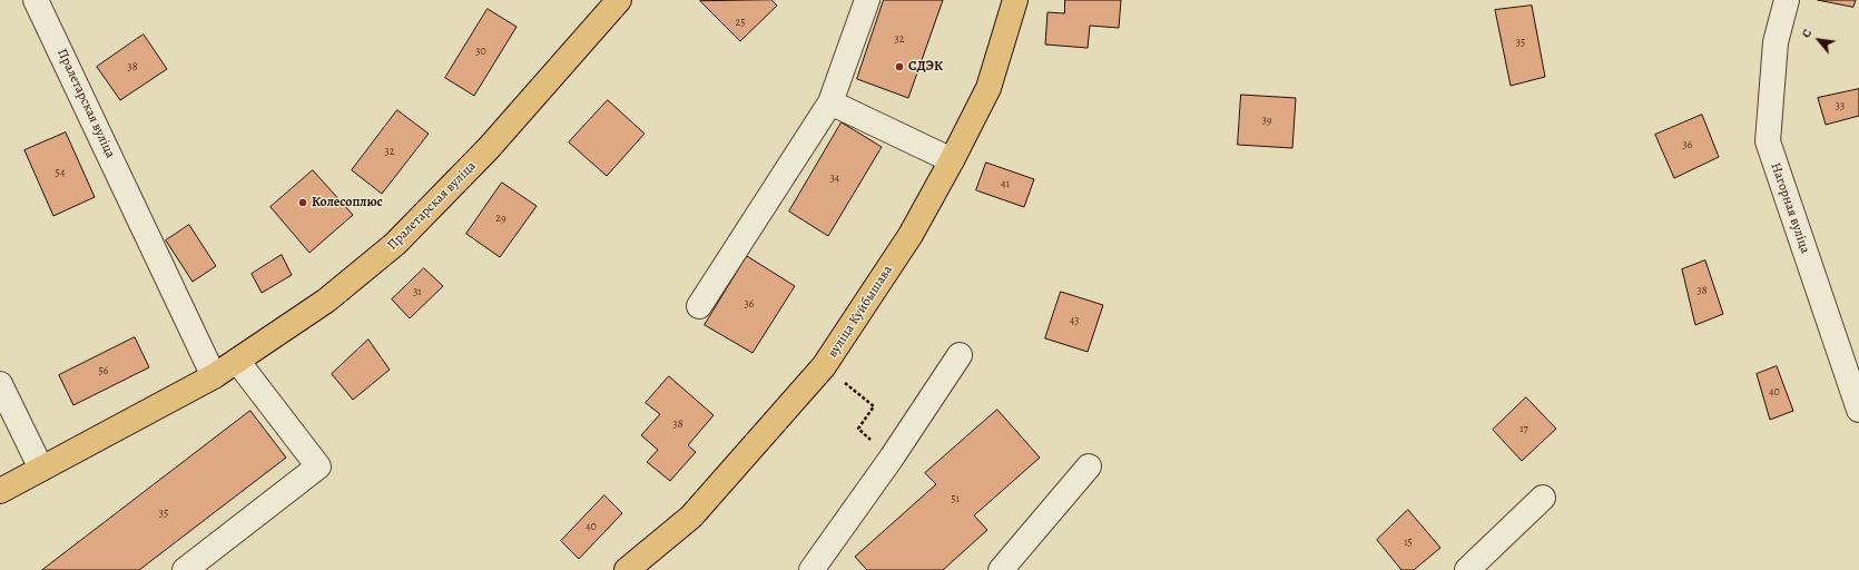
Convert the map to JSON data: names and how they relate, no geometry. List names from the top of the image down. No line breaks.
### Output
{"streets":{"main road":["Пралетарская вуліца","вуліца Куйбышава"],"street":["Нагорная вуліца"]},"places":["СДЭК","Колесоплюс"],"house_numbers":["25","32","35","30","38","33","39","36","32","54","34","41","29","38","31","36","43","56","40","38","17","51","35","40","15"],"north":"top left"}
